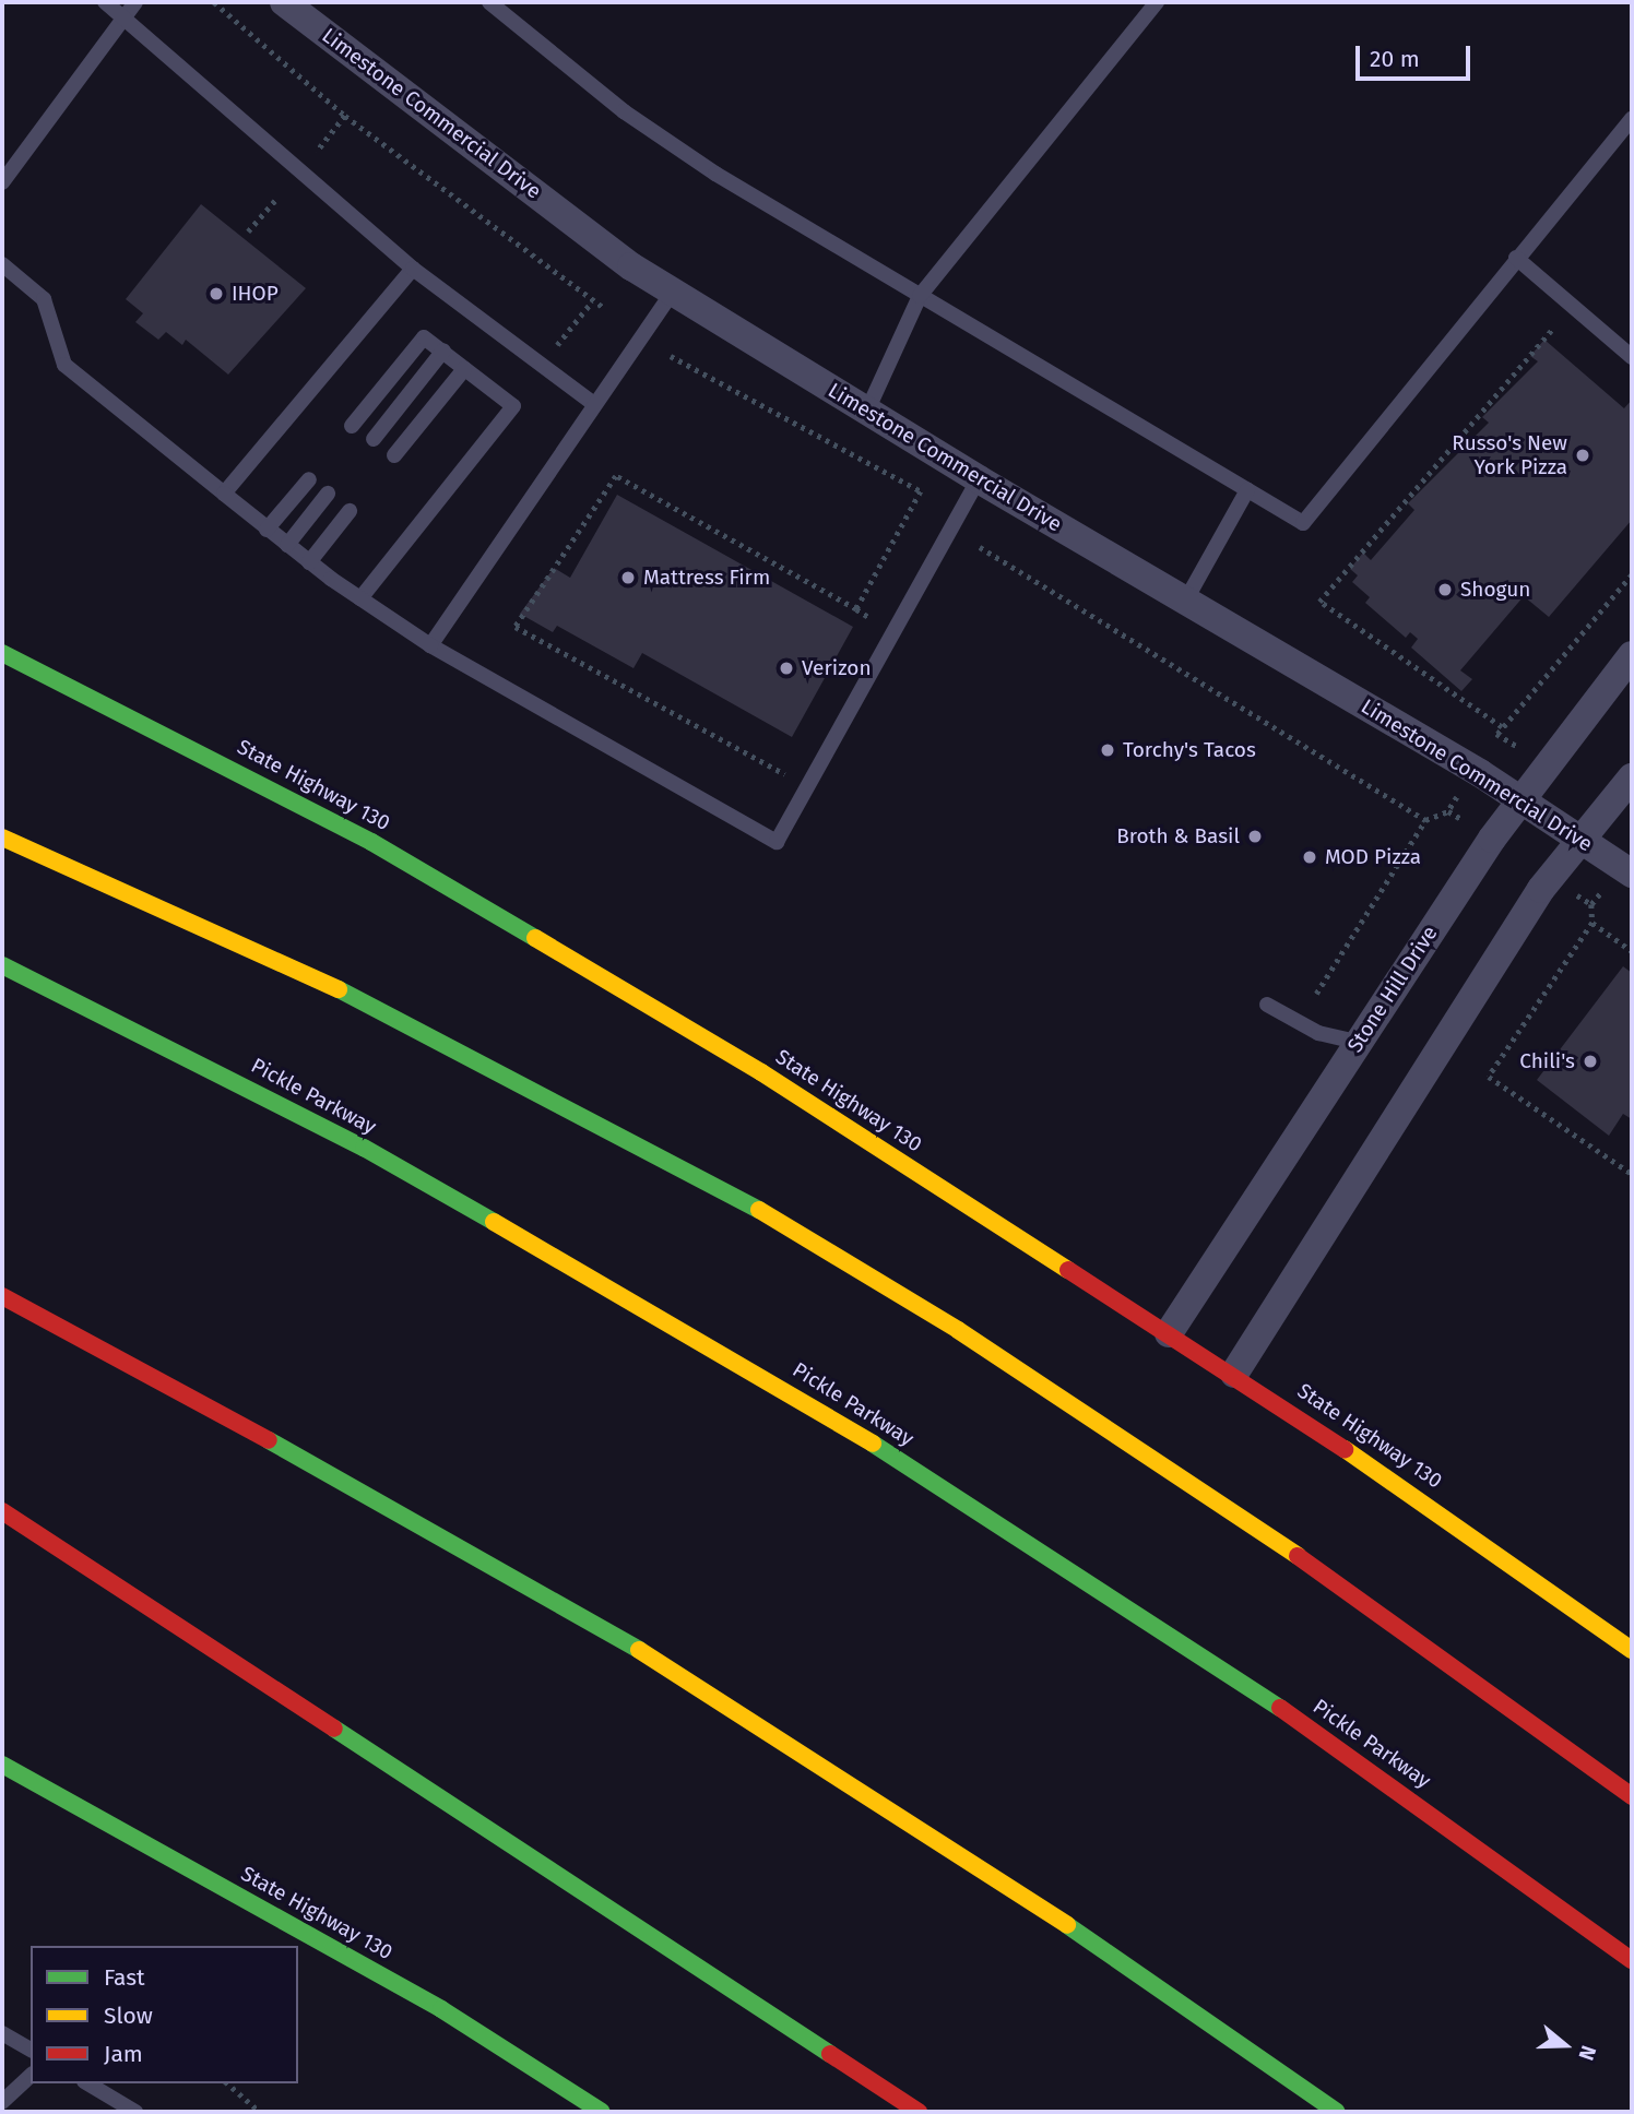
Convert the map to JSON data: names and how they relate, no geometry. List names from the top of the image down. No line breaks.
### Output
{"streets":{"main road":["State Highway 130","Pickle Parkway"],"street":["Limestone Commercial Drive","Stone Hill Drive"]},"crossings":[["Limestone Commercial Drive","Stone Hill Drive"],["State Highway 130","Stone Hill Drive"]],"places":["IHOP","Russo's New York Pizza","Mattress Firm","Shogun","Verizon","Torchy's Tacos","Broth & Basil","MOD Pizza","Chili's"],"legend":["Fast","Slow","Jam"],"scale_bar":"20 m","north":"right"}
